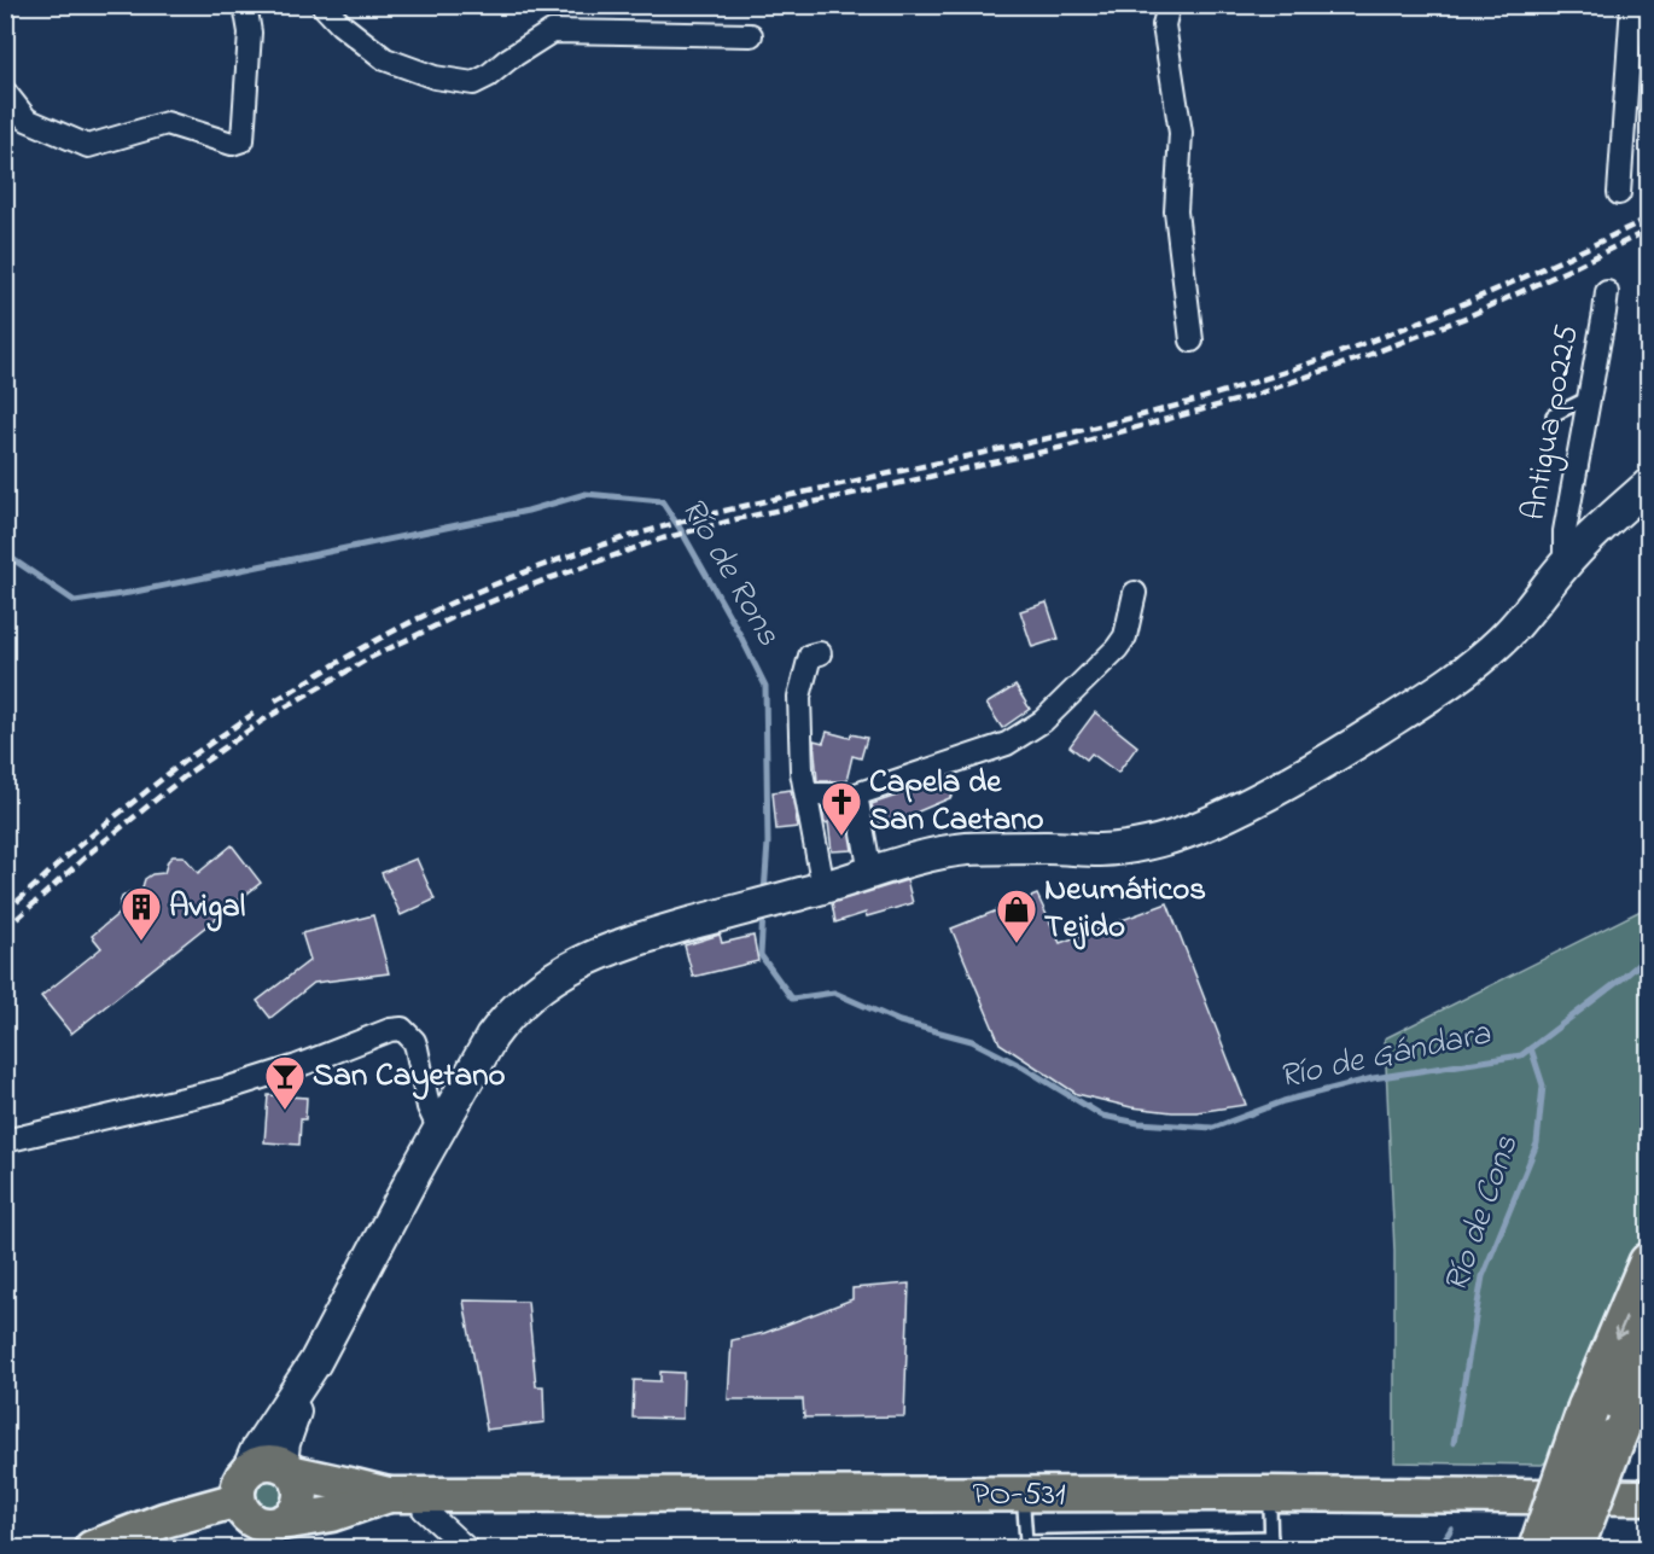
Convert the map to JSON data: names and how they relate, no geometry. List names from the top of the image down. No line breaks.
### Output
{"streets":{"main road":["PO-531"],"street":["Antigua po225"]},"water":["Río de Rons","Río de Gándara","Río de Cons"],"places":{"church":["Capela de San Caetano"],"building":["Avigal"],"shop":["Neumáticos Tejido"],"bar":["San Cayetano"]}}
